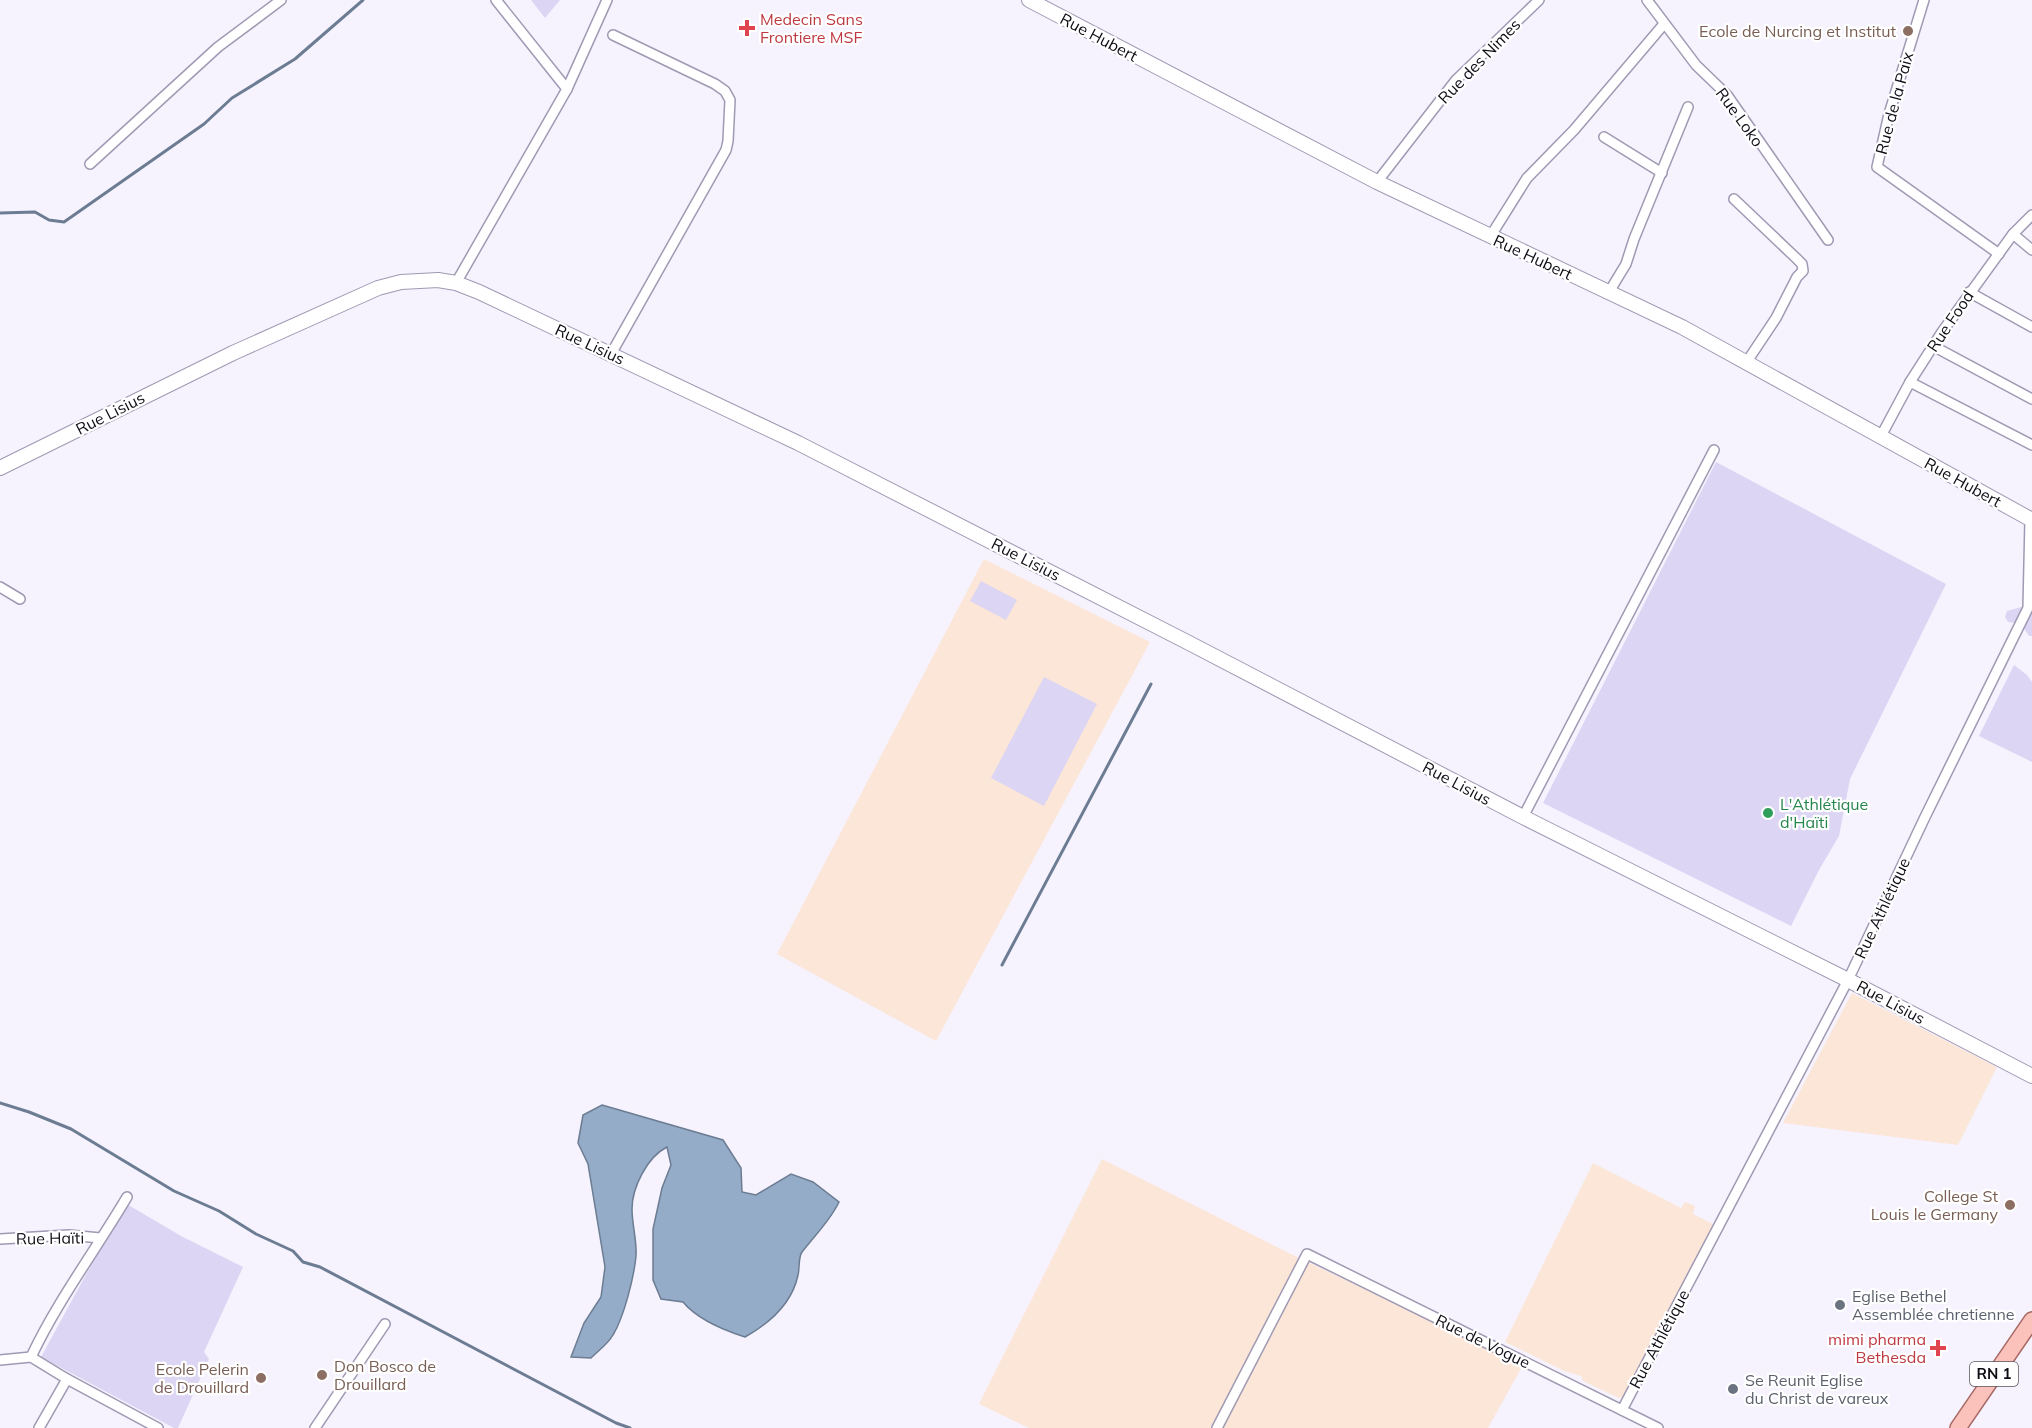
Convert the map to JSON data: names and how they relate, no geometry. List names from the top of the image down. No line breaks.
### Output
{"streets":{"main road":["RN 1"],"street":["Rue Hubert","Rue des Nimes","Rue de la Paix","Rue Loko","Rue Food","Rue Lisius","Rue Athlétique","Rue Haïti","Rue de Vogue"]},"crossings":[["Rue Hubert","Rue des Nimes"],["Rue Hubert","Rue Food"],["Rue Hubert","Rue Athlétique"],["Rue de la Paix","Rue Food"],["Rue Lisius","Rue Athlétique"],["Rue Athlétique","Rue de Vogue"]],"places":{"health":["Medecin Sans Frontiere MSF","mimi pharma Bethesda"],"other":["Ecole de Nurcing et Institut","L'Athlétique d'Haïti","College St Louis le Germany","Eglise Bethel Assemblée chretienne","Don Bosco de Drouillard","Ecole Pelerin de Drouillard","Se Reunit Eglise du Christ de vareux"]}}
